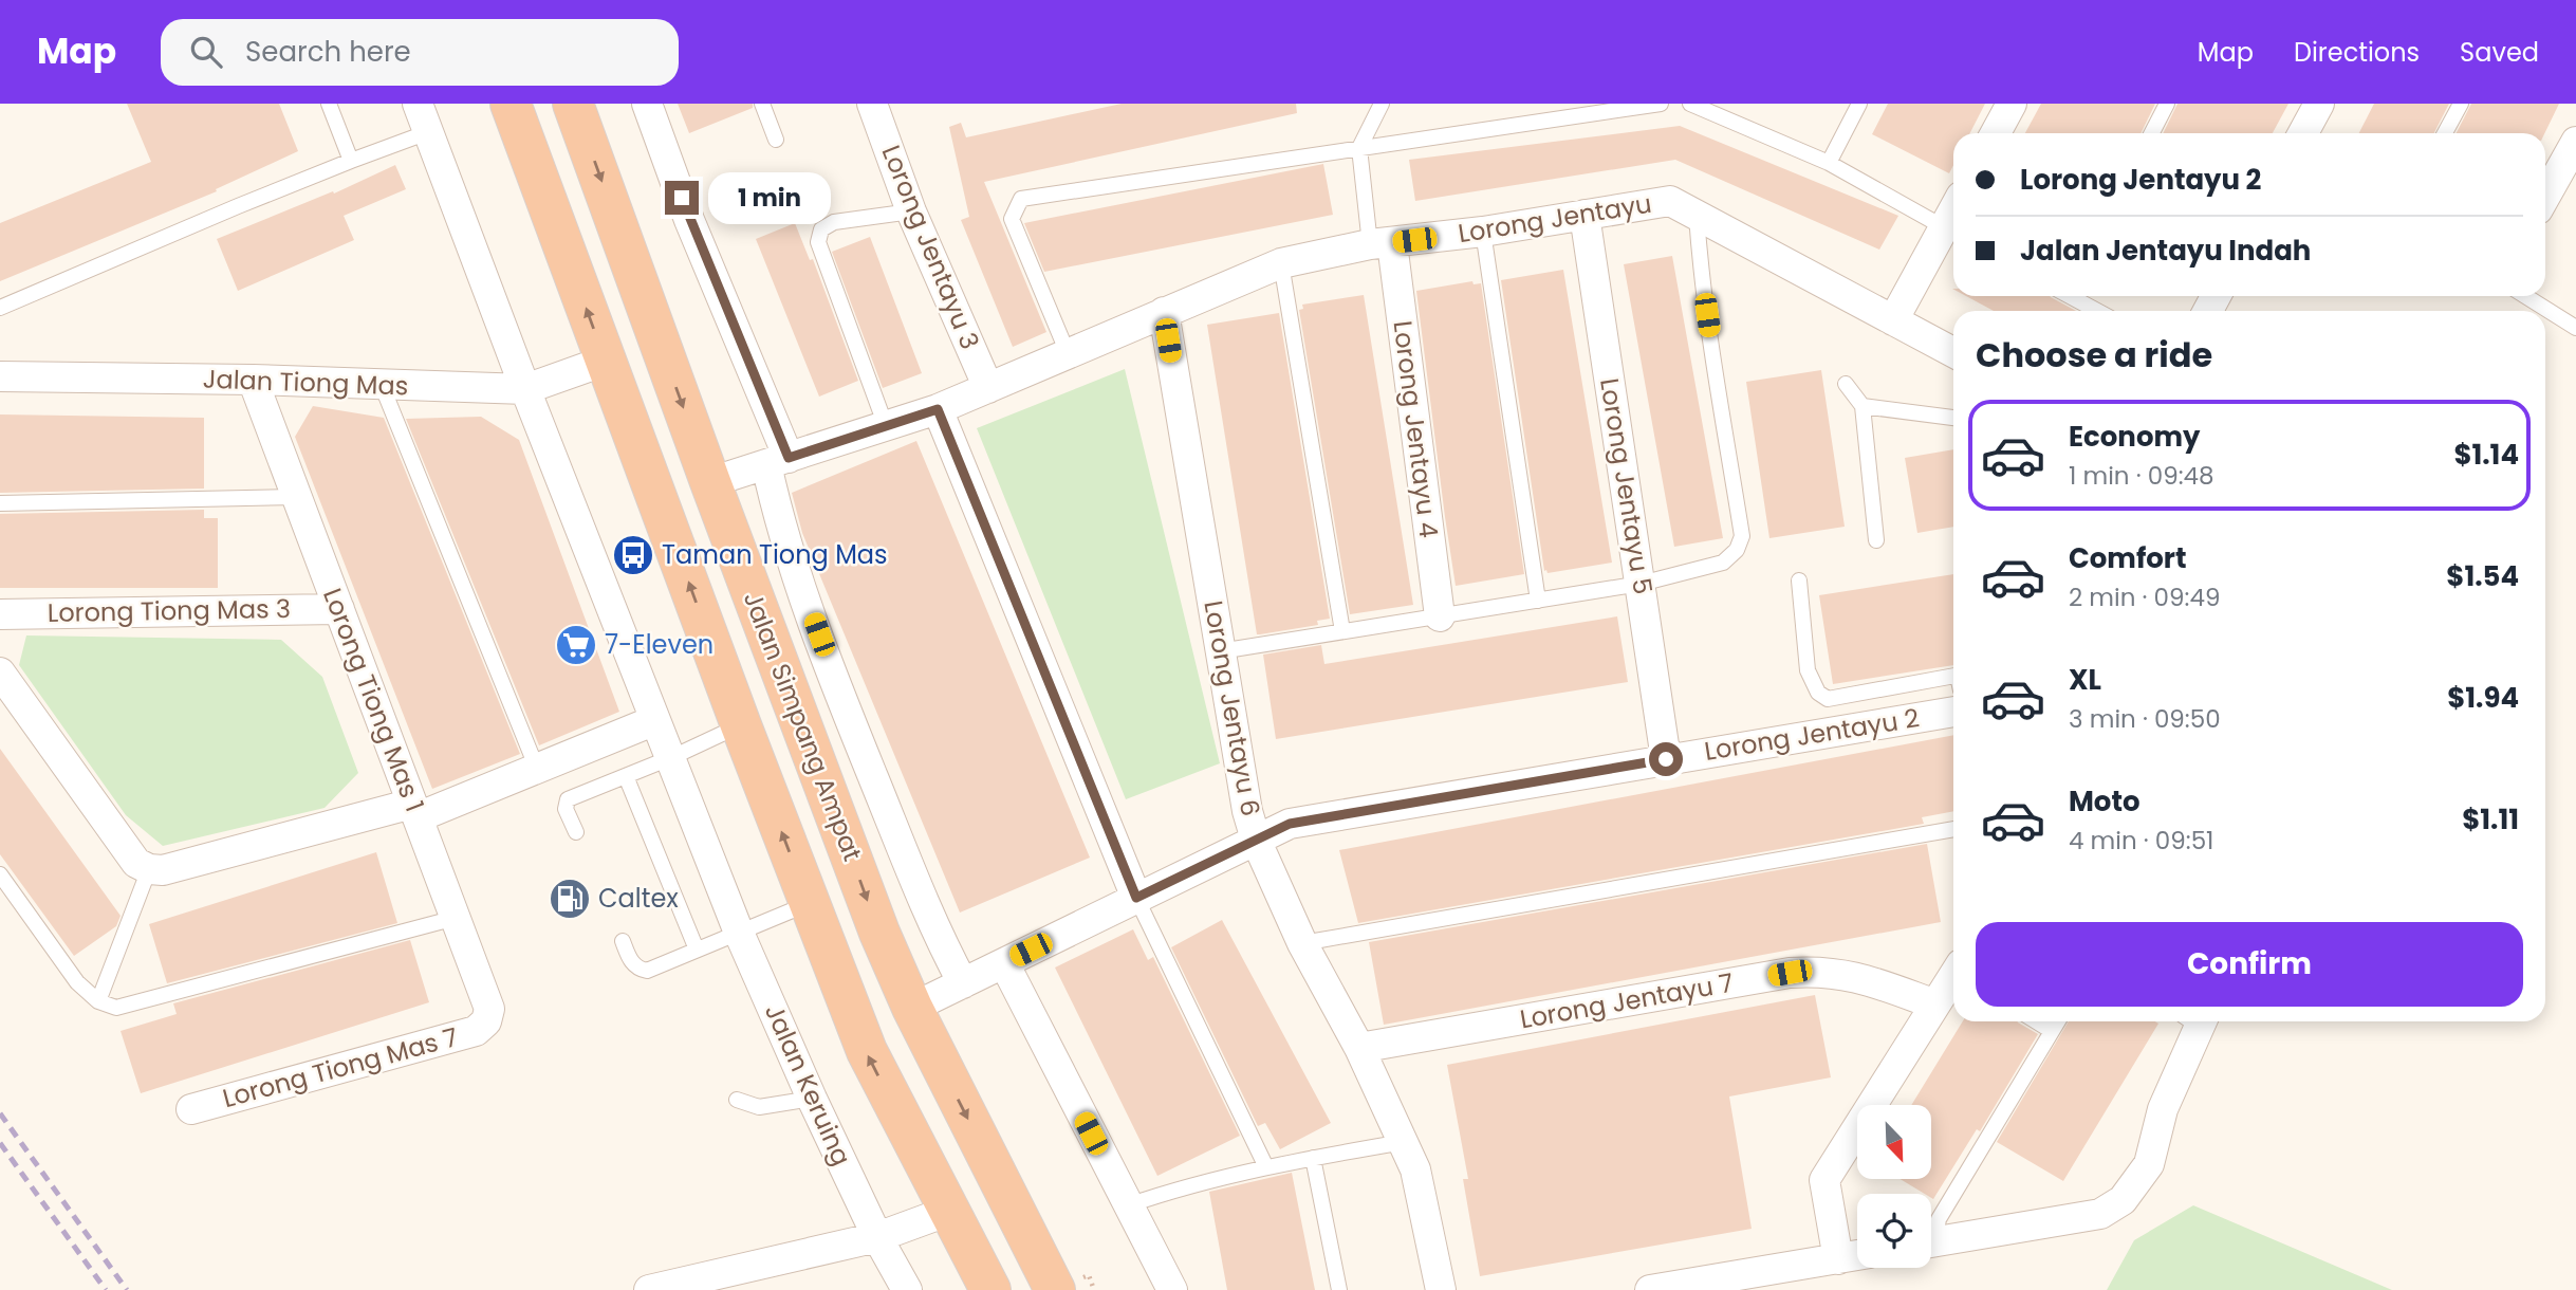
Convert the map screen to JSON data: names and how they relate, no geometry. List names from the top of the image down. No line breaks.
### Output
{"streets":{"highway":["Jalan Simpang Ampat"],"street":["Lorong Jentayu","Lorong Jentayu 3","Jalan Tiong Mas","Lorong Jentayu 4","Lorong Jentayu 5","Lorong Tiong Mas 3","Lorong Tiong Mas 1","Lorong Jentayu 6","Lorong Jentayu 2","Lorong Jentayu 7","Lorong Tiong Mas 7","Jalan Keruing"]},"crossings":[["Lorong Jentayu","Lorong Jentayu 3"],["Lorong Jentayu","Lorong Jentayu 4"],["Lorong Jentayu","Lorong Jentayu 5"],["Lorong Jentayu","Lorong Jentayu 6"],["Lorong Jentayu","Jalan Simpang Ampat"],["Jalan Tiong Mas","Lorong Tiong Mas 1"],["Jalan Tiong Mas","Jalan Keruing"],["Lorong Jentayu 5","Lorong Jentayu 2"],["Lorong Tiong Mas 3","Lorong Tiong Mas 1"],["Lorong Tiong Mas 1","Lorong Tiong Mas 7"],["Lorong Jentayu 6","Lorong Jentayu 2"],["Lorong Jentayu 6","Lorong Jentayu 7"],["Jalan Simpang Ampat","Lorong Jentayu 2"]],"places":{"bus stop":["Taman Tiong Mas"],"supermarket":["7-Eleven"],"fuel station":["Caltex"]},"north":"bottom right","page":{"header":"Map","search":"Search here","nav":["Map","Directions","Saved"],"banner":["Lorong Jentayu 2","Jalan Jentayu Indah"],"bubble":"1 min","heading":"Choose a ride","list":[{"name":"Economy","note":"1 min · 09:48","value":"$1.14"},{"name":"Comfort","note":"2 min · 09:49","value":"$1.54"},{"name":"XL","note":"3 min · 09:50","value":"$1.94"},{"name":"Moto","note":"4 min · 09:51","value":"$1.11"}],"buttons":"Confirm"}}
